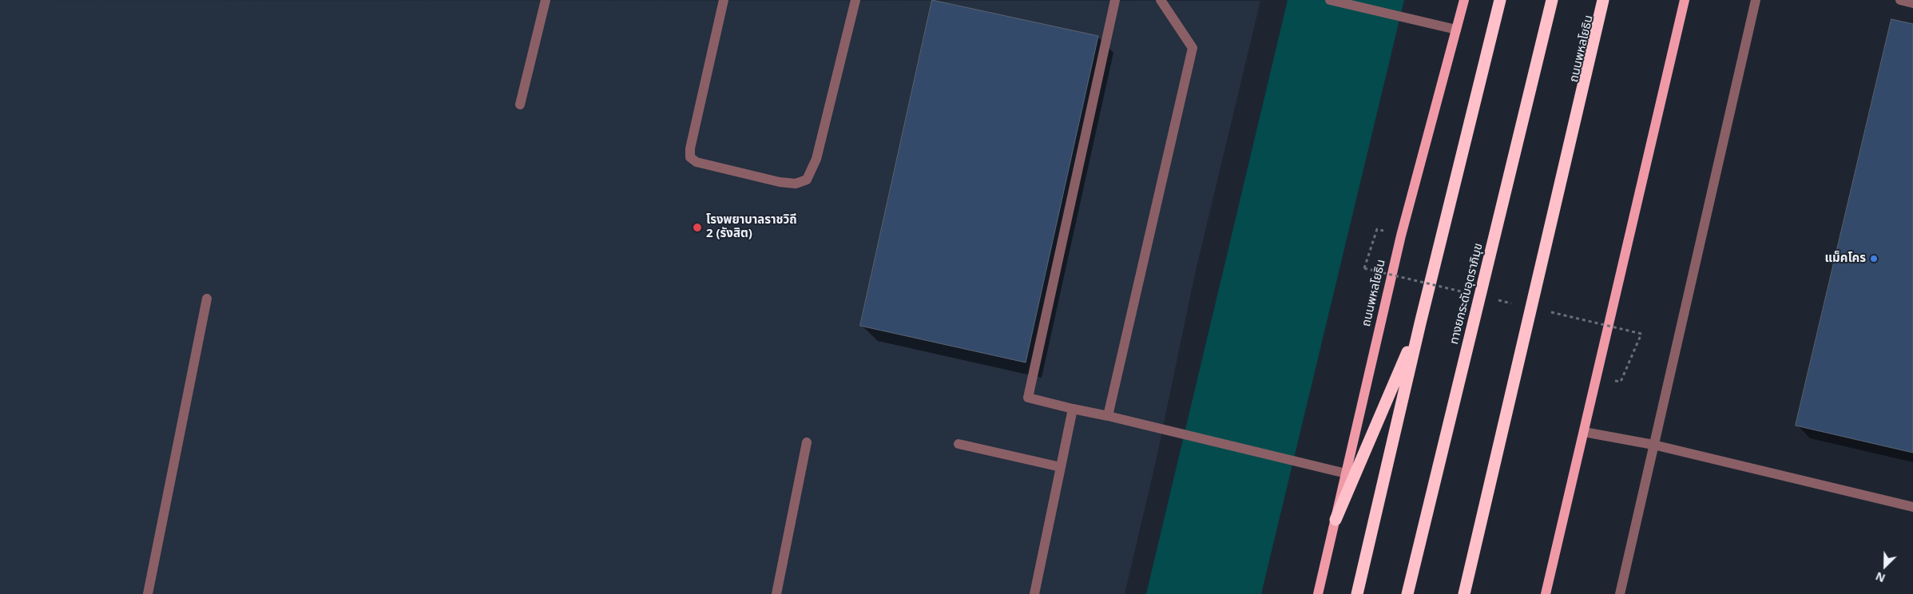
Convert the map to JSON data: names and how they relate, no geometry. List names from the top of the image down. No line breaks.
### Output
{"streets":{"highway":["ถนนพหลโยธิน","ทางยกระดับอุตราภิมุข"]},"places":["โรงพยาบาลราชวิถี 2 (รังสิต)","แม็คโคร"],"north":"bottom left"}
